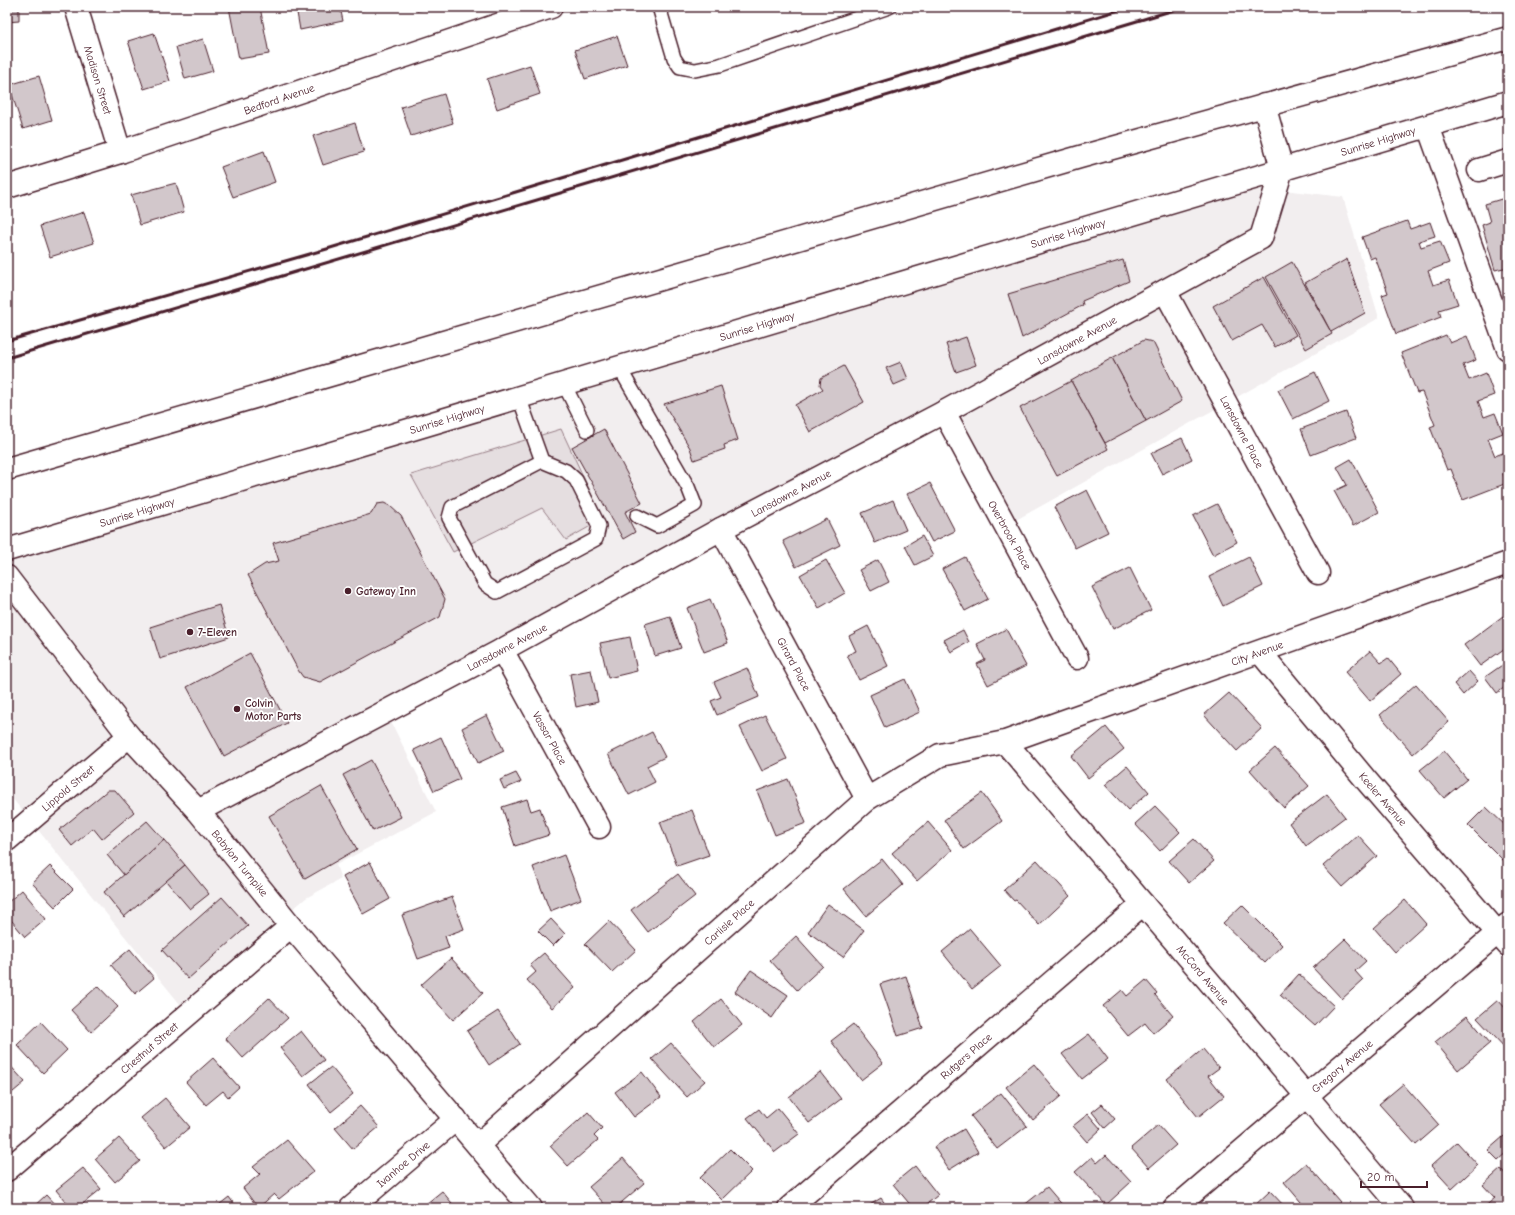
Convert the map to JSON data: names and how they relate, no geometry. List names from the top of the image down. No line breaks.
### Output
{"streets":{"main road":["Madison Street","Bedford Avenue","Sunrise Highway","Lansdowne Avenue","Lansdowne Place","Overbrook Place","City Avenue","Girard Place","Vassar Place","Lippold Street","Keeler Avenue","Babylon Turnpike","Carlisle Place","McCord Avenue","Chestnut Street","Rutgers Place","Gregory Avenue","Ivanhoe Drive"]},"crossings":[["Madison Street","Bedford Avenue"],["Sunrise Highway","Lansdowne Avenue"],["Lansdowne Avenue","Lansdowne Place"],["Lansdowne Avenue","Overbrook Place"],["Lansdowne Avenue","Girard Place"],["Lansdowne Avenue","Vassar Place"],["Lansdowne Avenue","Babylon Turnpike"],["City Avenue","Keeler Avenue"],["City Avenue","Carlisle Place"],["City Avenue","McCord Avenue"],["Girard Place","Carlisle Place"],["Lippold Street","Babylon Turnpike"],["Keeler Avenue","Gregory Avenue"],["Babylon Turnpike","Carlisle Place"],["Babylon Turnpike","Chestnut Street"],["Babylon Turnpike","Ivanhoe Drive"],["Carlisle Place","McCord Avenue"],["McCord Avenue","Rutgers Place"],["McCord Avenue","Gregory Avenue"]],"places":["Gateway Inn","7-Eleven","Colvin Motor Parts"],"scale_bar":"20 m"}
